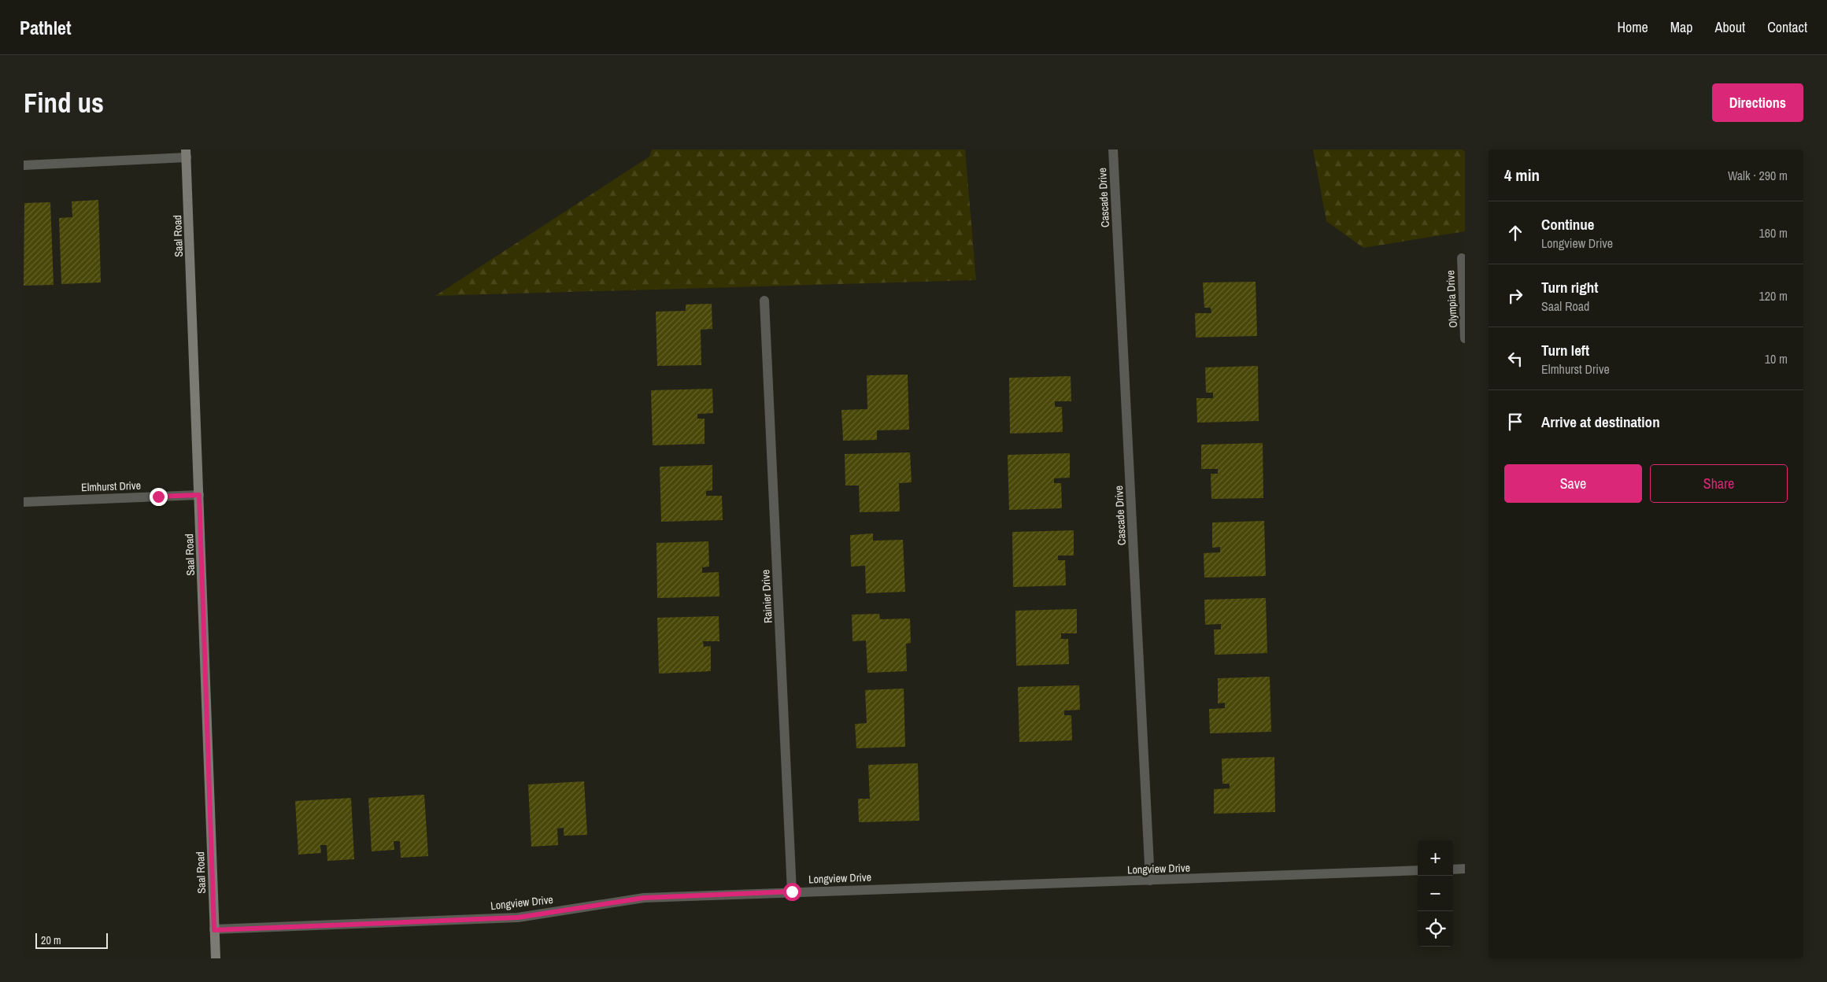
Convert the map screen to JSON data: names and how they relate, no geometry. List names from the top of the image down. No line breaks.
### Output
{"streets":{"street":["Cascade Drive","Saal Road","Olympia Drive","Elmhurst Drive","Rainier Drive","Longview Drive"]},"crossings":[["Cascade Drive","Longview Drive"],["Saal Road","Elmhurst Drive"],["Saal Road","Longview Drive"],["Rainier Drive","Longview Drive"]],"scale_bar":"20 m","page":{"header":"Pathlet","nav":["Home","Map","About","Contact"],"buttons":["Directions",["Save","Share"]],"title":"Find us","heading":["4 min","Walk · 290 m"],"list":[["Continue","Longview Drive","160 m"],["Turn right","Saal Road","120 m"],["Turn left","Elmhurst Drive","10 m"],"Arrive at destination"],"map_buttons":["+","−"],"scale":"20 m"}}
